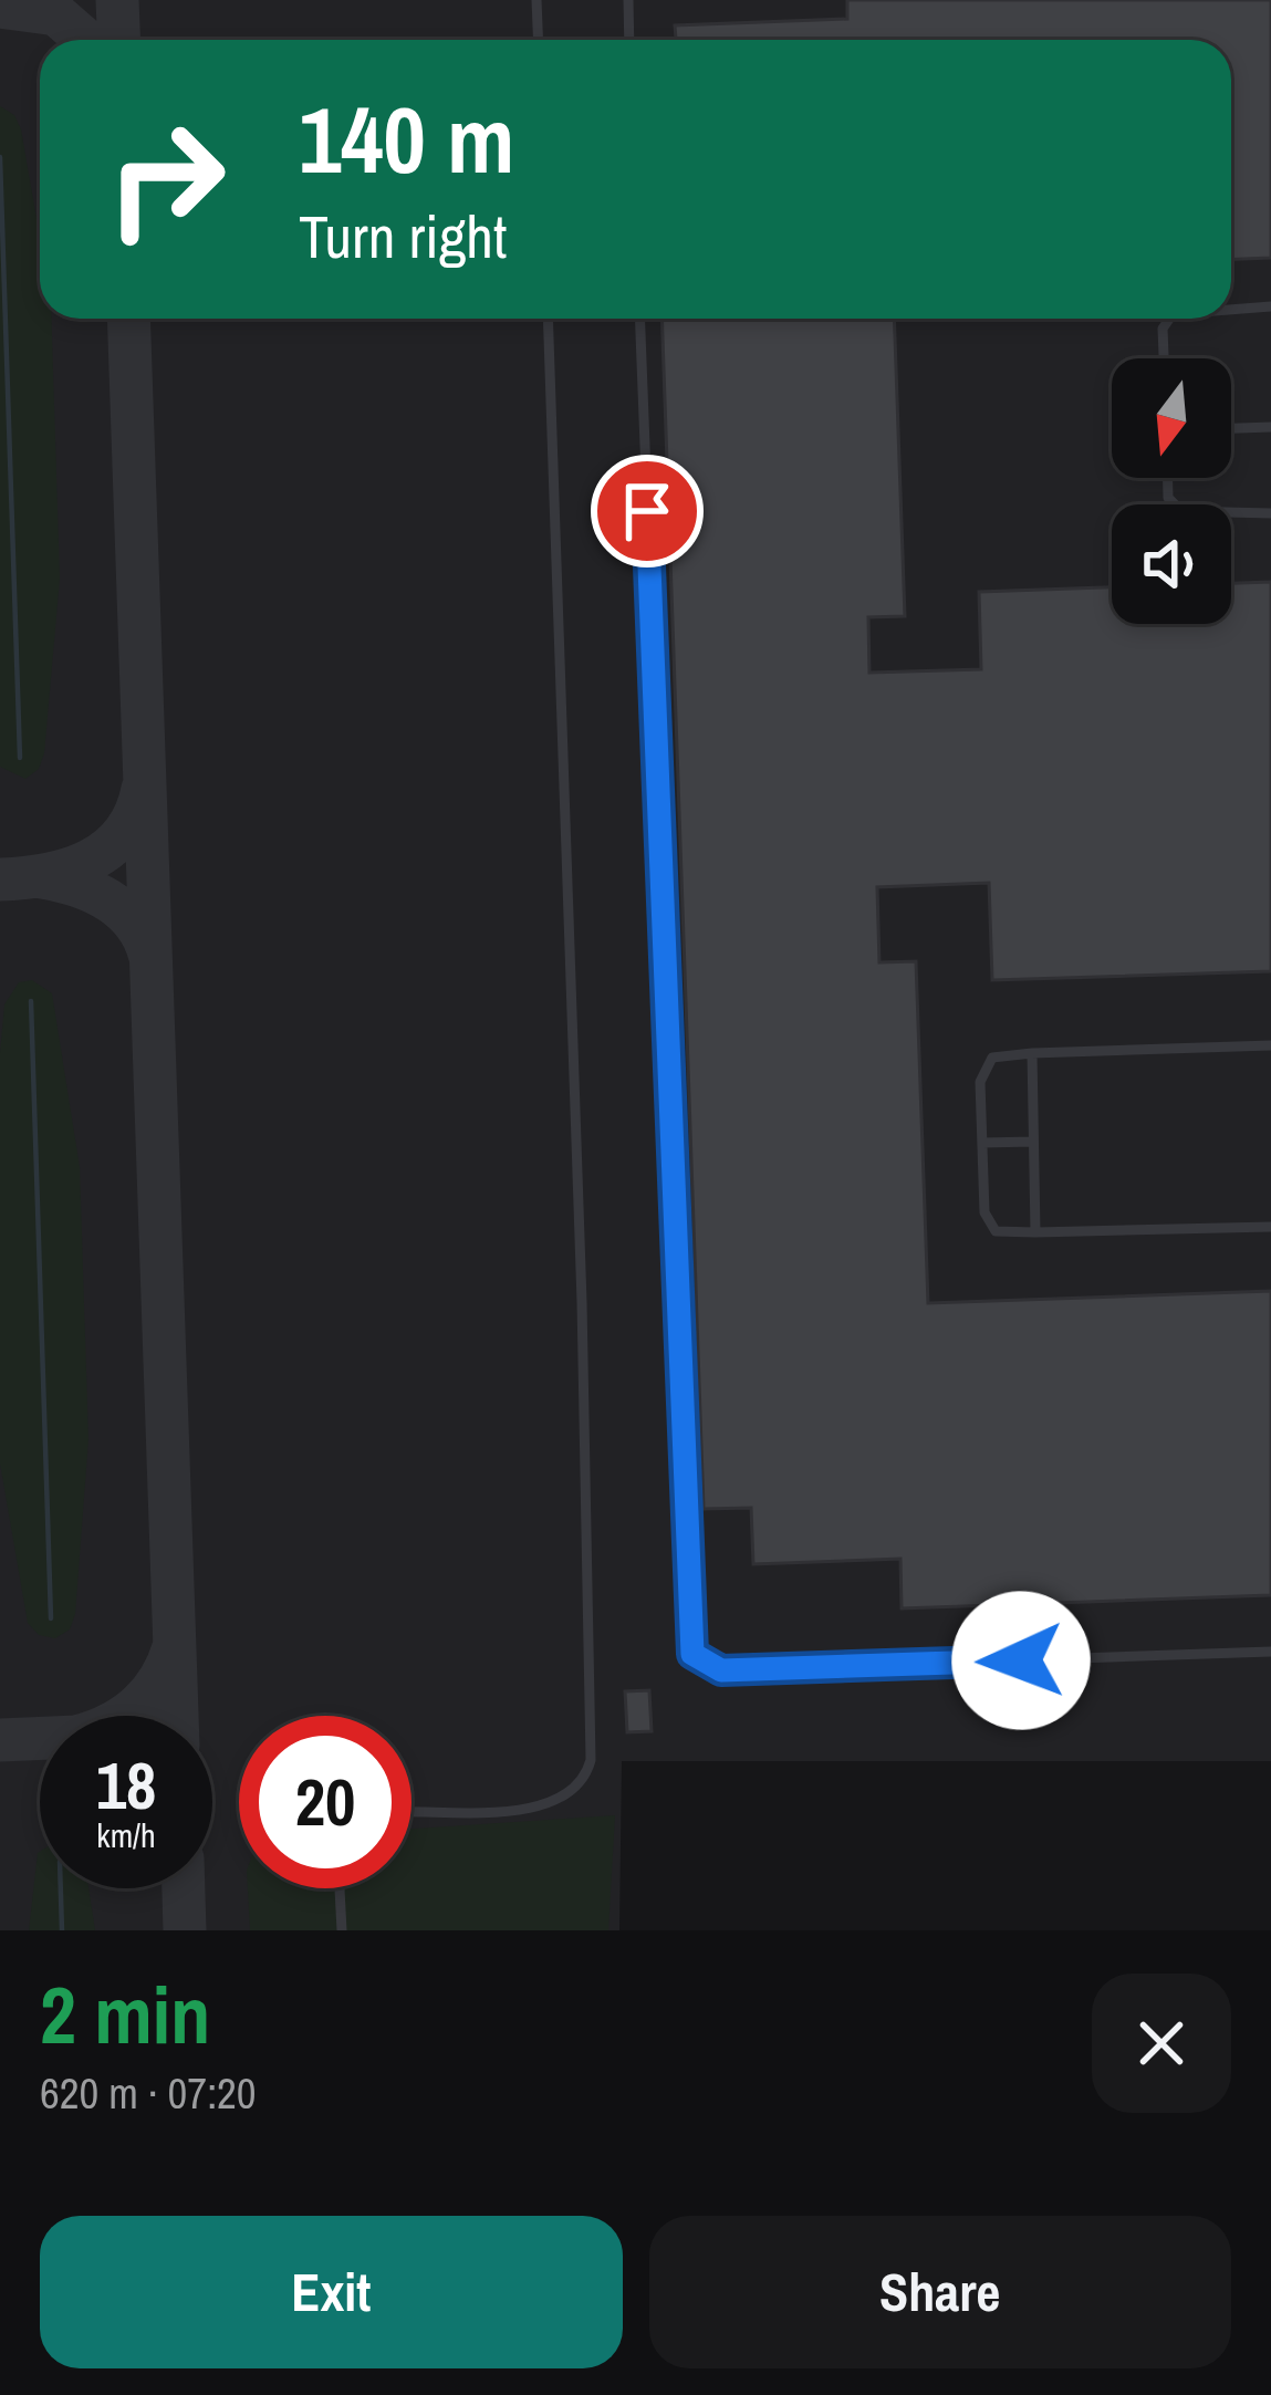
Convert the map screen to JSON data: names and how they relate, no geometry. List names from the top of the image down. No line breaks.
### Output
{"north":"bottom","page":{"turn":["140 m","Turn right"],"speed":"18 km/h","limit":"20","heading":["2 min","620 m · 07:20"],"buttons":["Exit","Share"]}}
